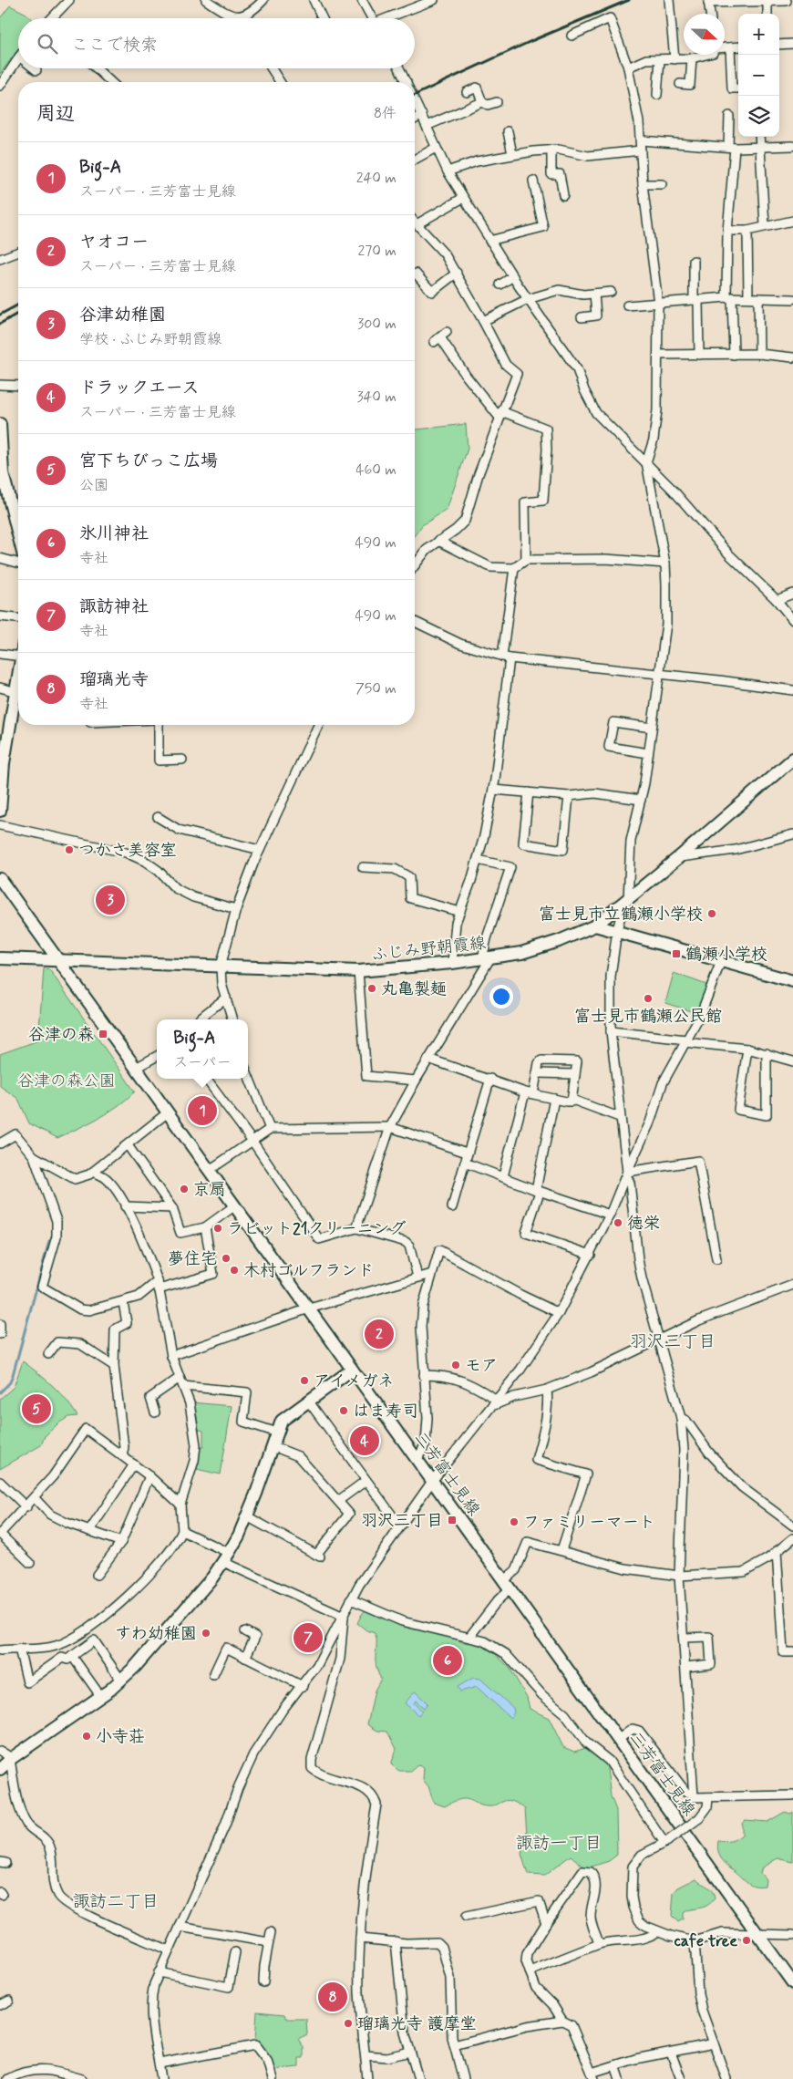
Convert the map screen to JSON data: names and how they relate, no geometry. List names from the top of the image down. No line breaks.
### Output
{"streets":{"main road":["ふじみ野朝霞線","三芳富士見線"]},"crossings":[["ふじみ野朝霞線","三芳富士見線"]],"districts":["羽沢三丁目","諏訪一丁目","諏訪二丁目"],"parks":["谷津の森公園"],"places":{"other":["つかさ美容室","富士見市立鶴瀬小学校","丸亀製麺","富士見市鶴瀬公民館","京扇","徳栄","ラビット21クリーニング","夢住宅","木村ゴルフランド","モア","アイメガネ","はま寿司","ファミリーマート","すわ幼稚園","小寺荘","cafe tree","瑠璃光寺 護摩堂"],"transit":["鶴瀬小学校","谷津の森","羽沢三丁目"]},"north":"right","page":{"map_buttons":["+","−"],"search":"ここで検索","heading":["周辺","8件"],"list":[{"mark":"1","name":"Big-A","note":"スーパー · 三芳富士見線","value":"240 m"},{"mark":"2","name":"ヤオコー","note":"スーパー · 三芳富士見線","value":"270 m"},{"mark":"3","name":"谷津幼稚園","note":"学校 · ふじみ野朝霞線","value":"300 m"},{"mark":"4","name":"ドラックエース","note":"スーパー · 三芳富士見線","value":"340 m"},{"mark":"5","name":"宮下ちびっこ広場","note":"公園","value":"460 m"},{"mark":"6","name":"氷川神社","note":"寺社","value":"490 m"},{"mark":"7","name":"諏訪神社","note":"寺社","value":"490 m"},{"mark":"8","name":"瑠璃光寺","note":"寺社","value":"750 m"}],"pins":["3","1","2","5","4","7","6","8"],"popup":["Big-A","スーパー"]}}
